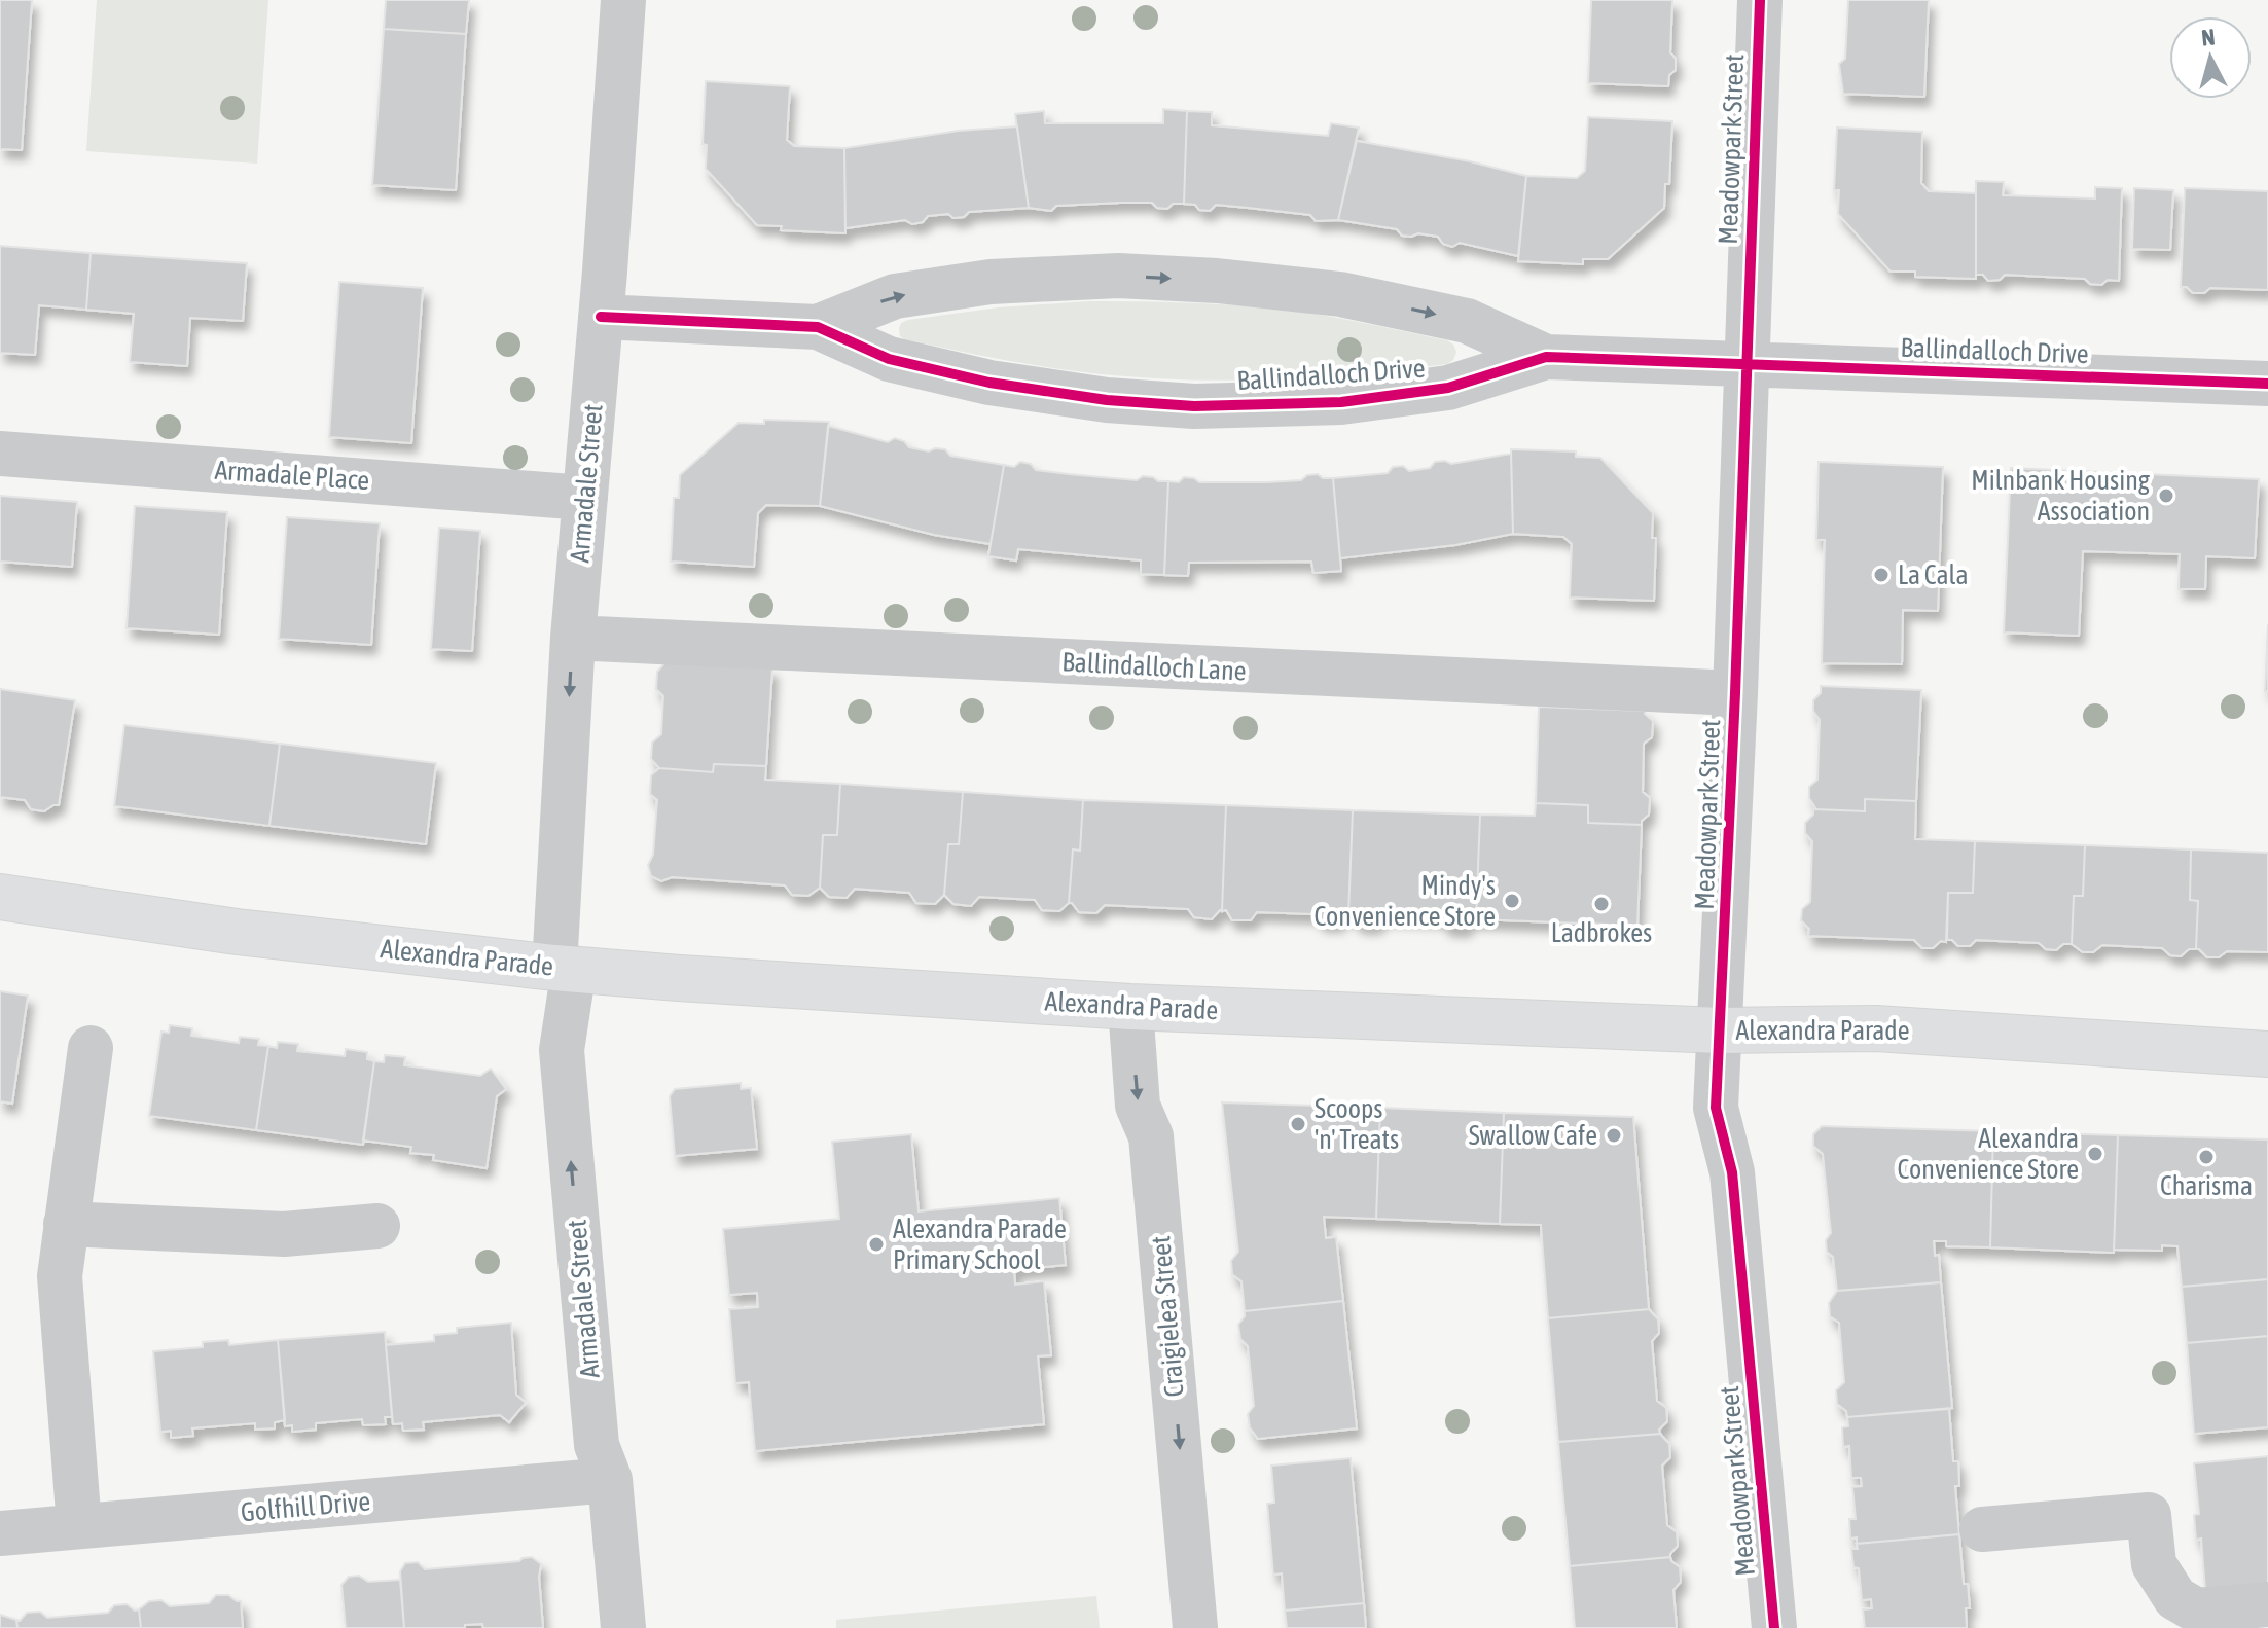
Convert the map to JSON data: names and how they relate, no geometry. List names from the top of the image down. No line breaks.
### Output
{"streets":{"main road":["Alexandra Parade"],"street":["Meadowpark Street","Ballindalloch Drive","Armadale Place","Armadale Street","Ballindalloch Lane","Craigielea Street","Golfhill Drive"]},"crossings":[["Meadowpark Street","Ballindalloch Drive"],["Meadowpark Street","Ballindalloch Lane"],["Meadowpark Street","Alexandra Parade"],["Ballindalloch Drive","Armadale Street"],["Armadale Place","Armadale Street"],["Armadale Street","Ballindalloch Lane"],["Armadale Street","Alexandra Parade"],["Armadale Street","Golfhill Drive"],["Alexandra Parade","Craigielea Street"]],"one_way":["Craigielea Street"],"places":["Milnbank Housing Association","La Cala","Mindy's Convenience Store","Ladbrokes","Scoops 'n' Treats","Swallow Cafe","Alexandra Convenience Store","Charisma","Alexandra Parade Primary School"],"north":"top"}
